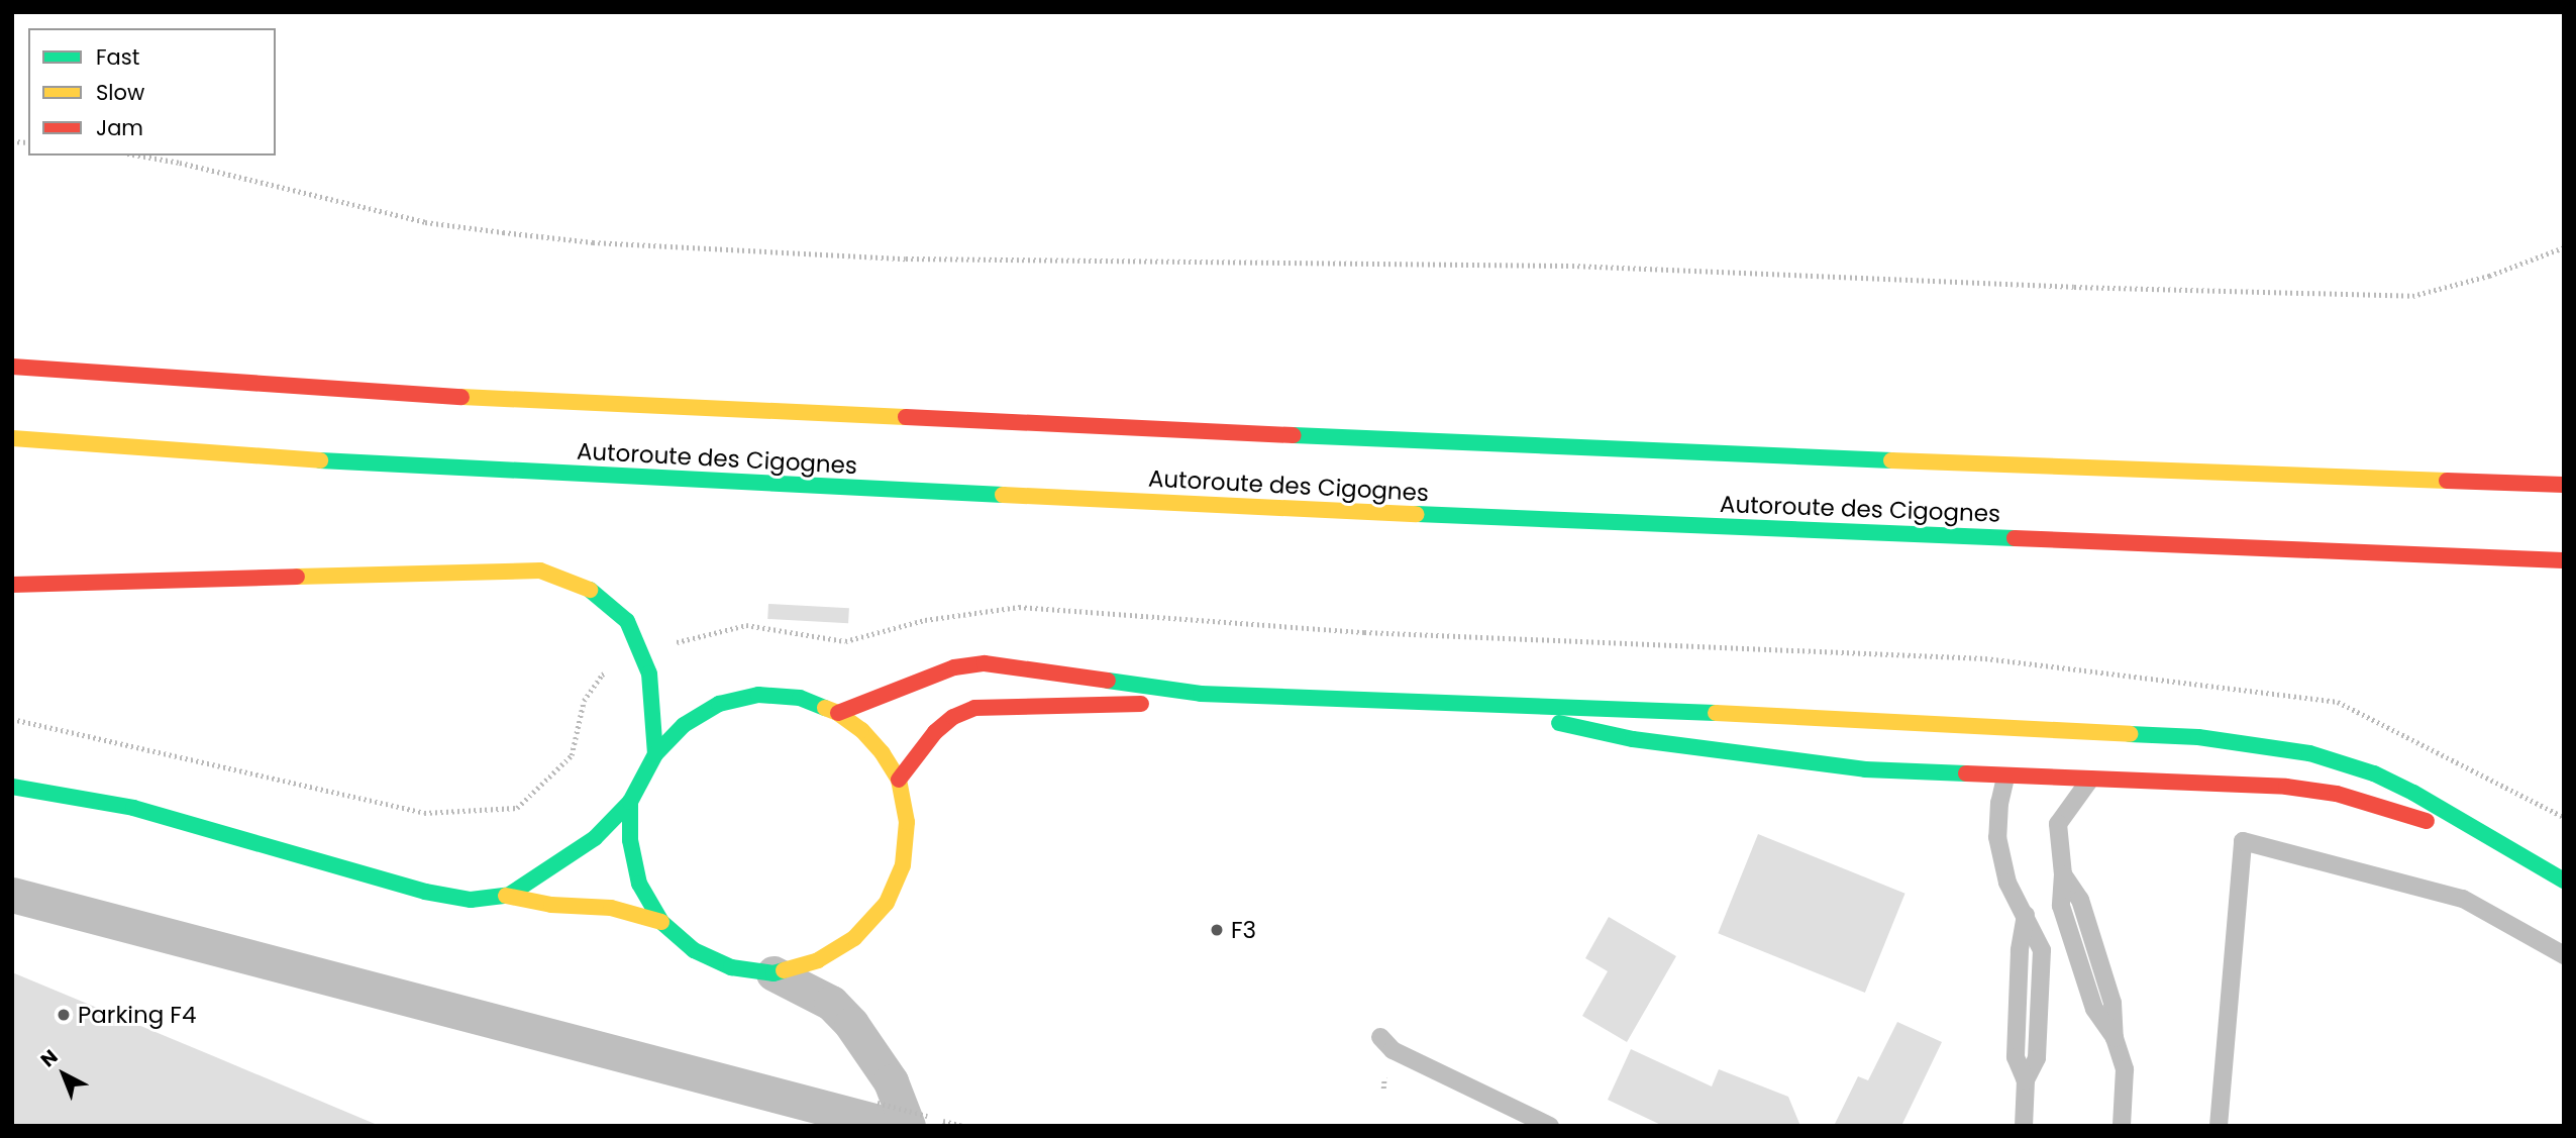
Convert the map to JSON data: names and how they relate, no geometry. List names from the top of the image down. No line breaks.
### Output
{"streets":{"main road":["Autoroute des Cigognes"]},"places":["F3","Parking F4"],"legend":["Fast","Slow","Jam"],"north":"top left"}
